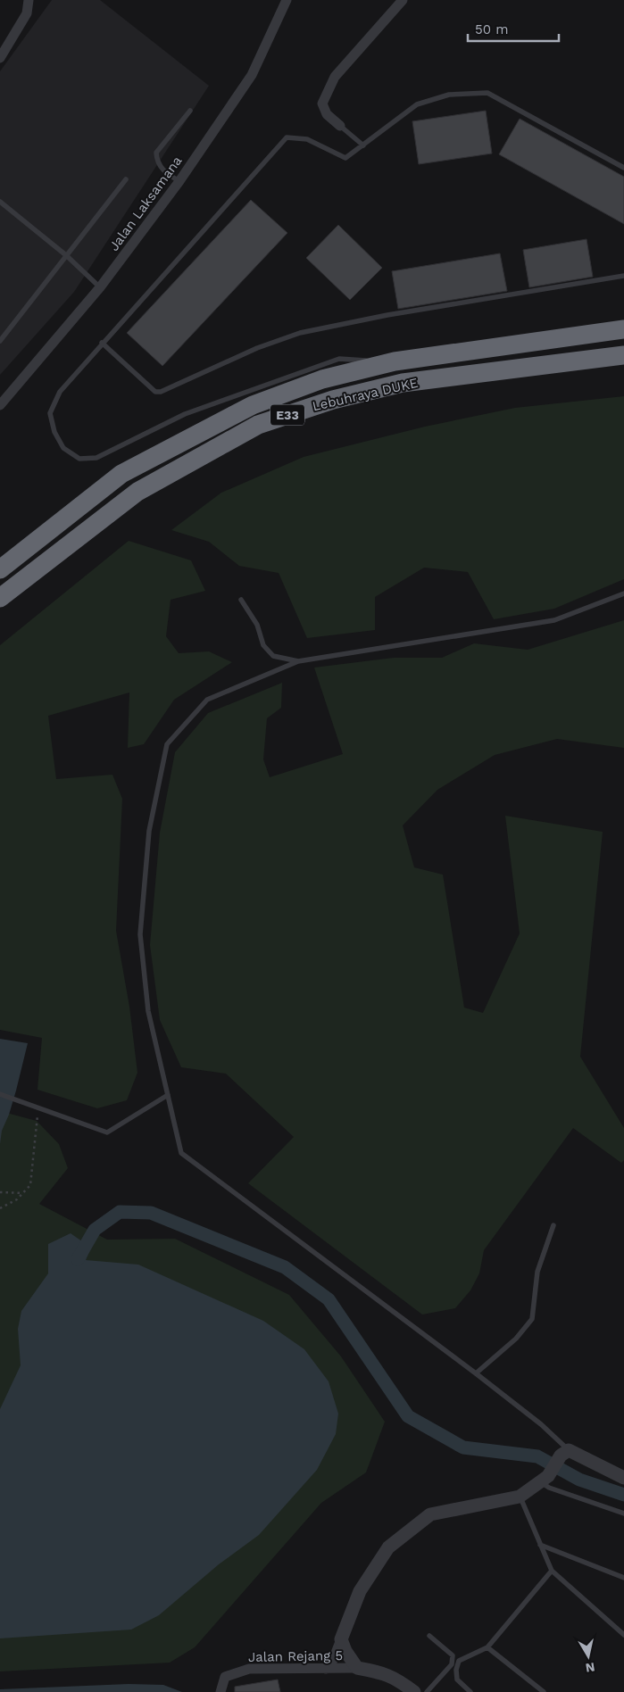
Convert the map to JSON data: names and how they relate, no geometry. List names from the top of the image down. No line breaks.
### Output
{"streets":{"highway":["Lebuhraya DUKE","E33"],"street":["Jalan Laksamana","Jalan Rejang 5"]},"scale_bar":"50 m","north":"bottom"}
